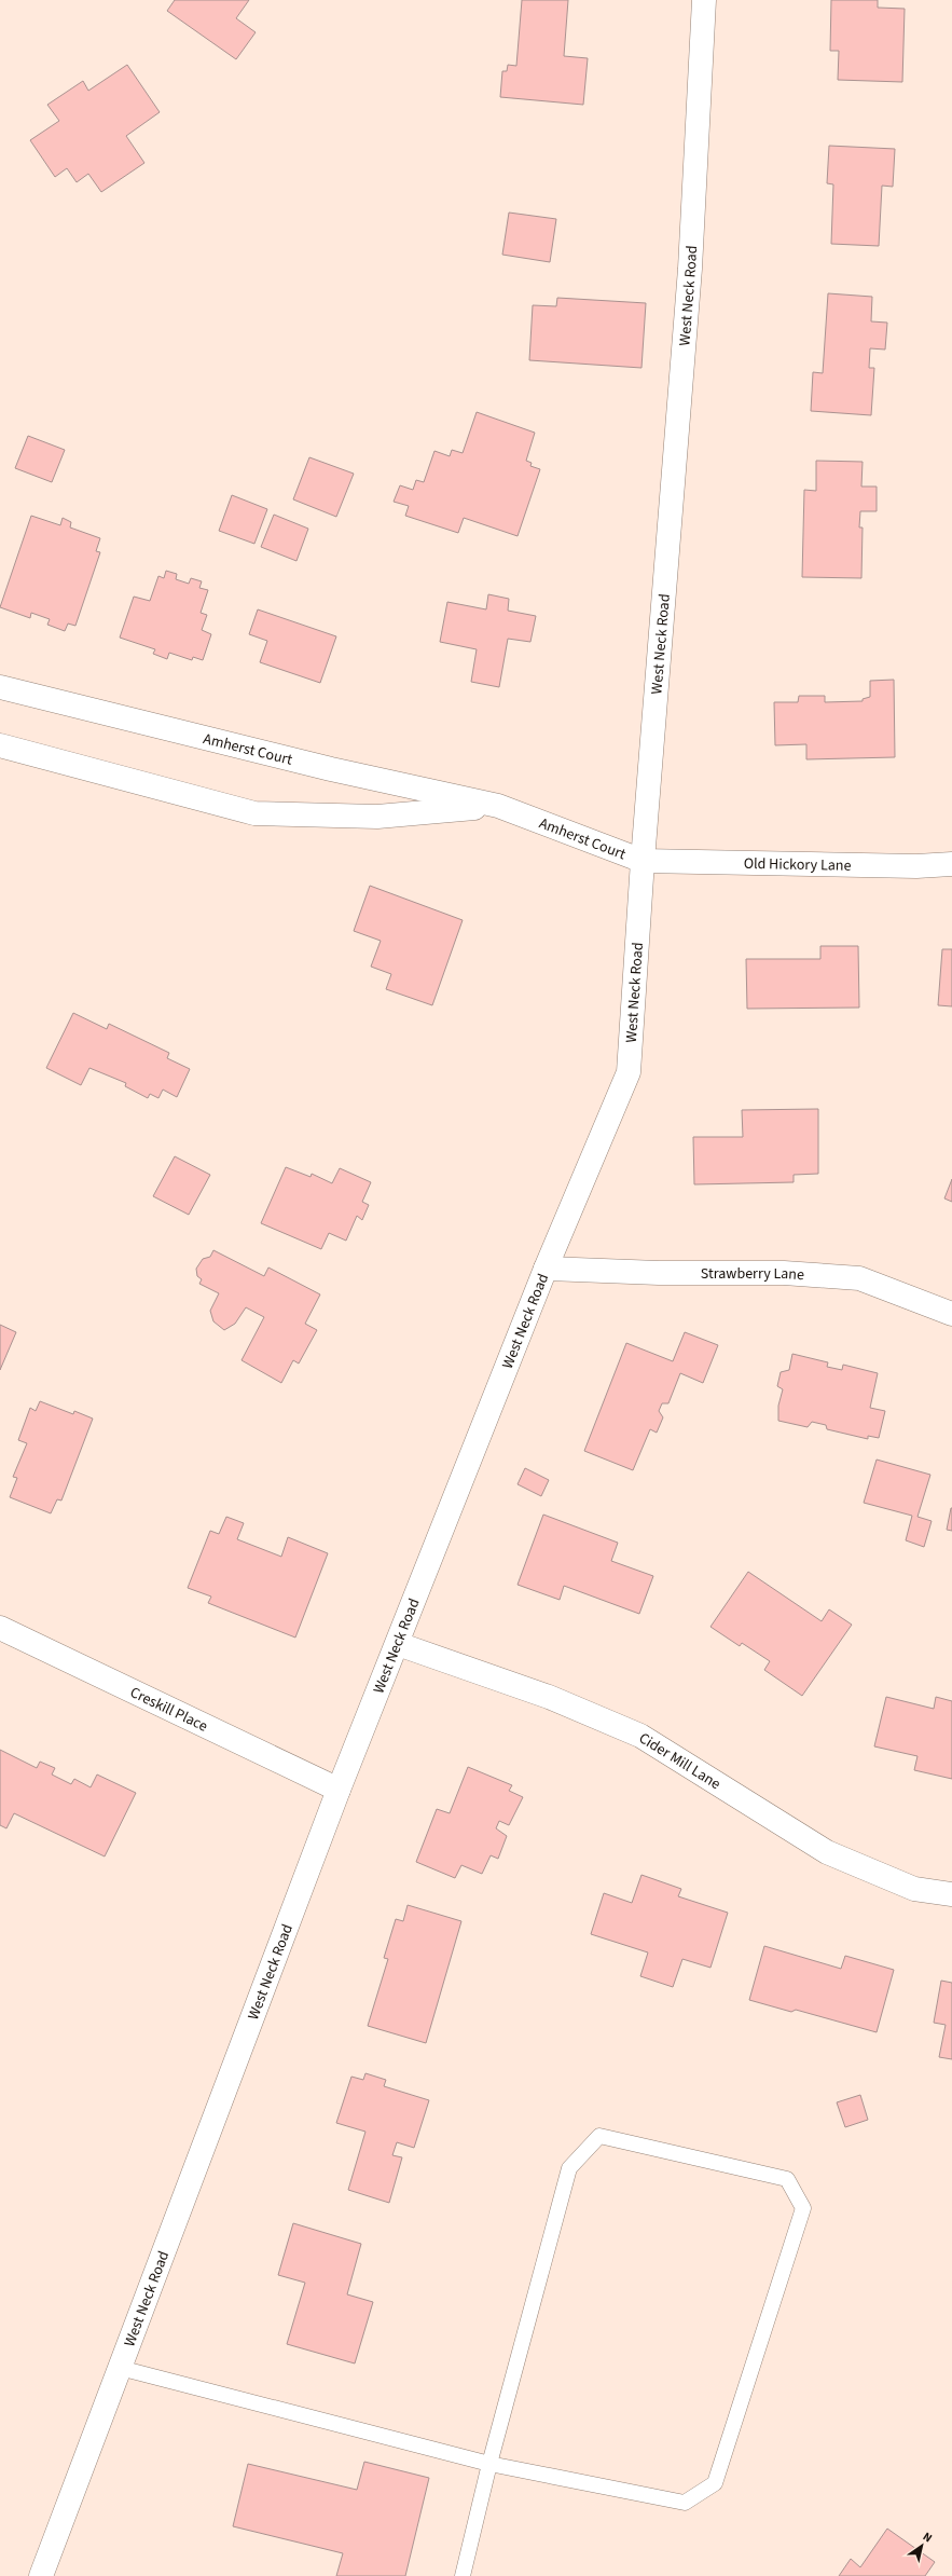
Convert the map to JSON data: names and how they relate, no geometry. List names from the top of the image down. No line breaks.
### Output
{"streets":{"street":["West Neck Road","Amherst Court","Old Hickory Lane","Strawberry Lane","Creskill Place","Cider Mill Lane"]},"crossings":[["West Neck Road","Amherst Court"],["West Neck Road","Old Hickory Lane"],["West Neck Road","Strawberry Lane"],["West Neck Road","Creskill Place"],["West Neck Road","Cider Mill Lane"],["Amherst Court","Old Hickory Lane"]],"north":"top right"}
